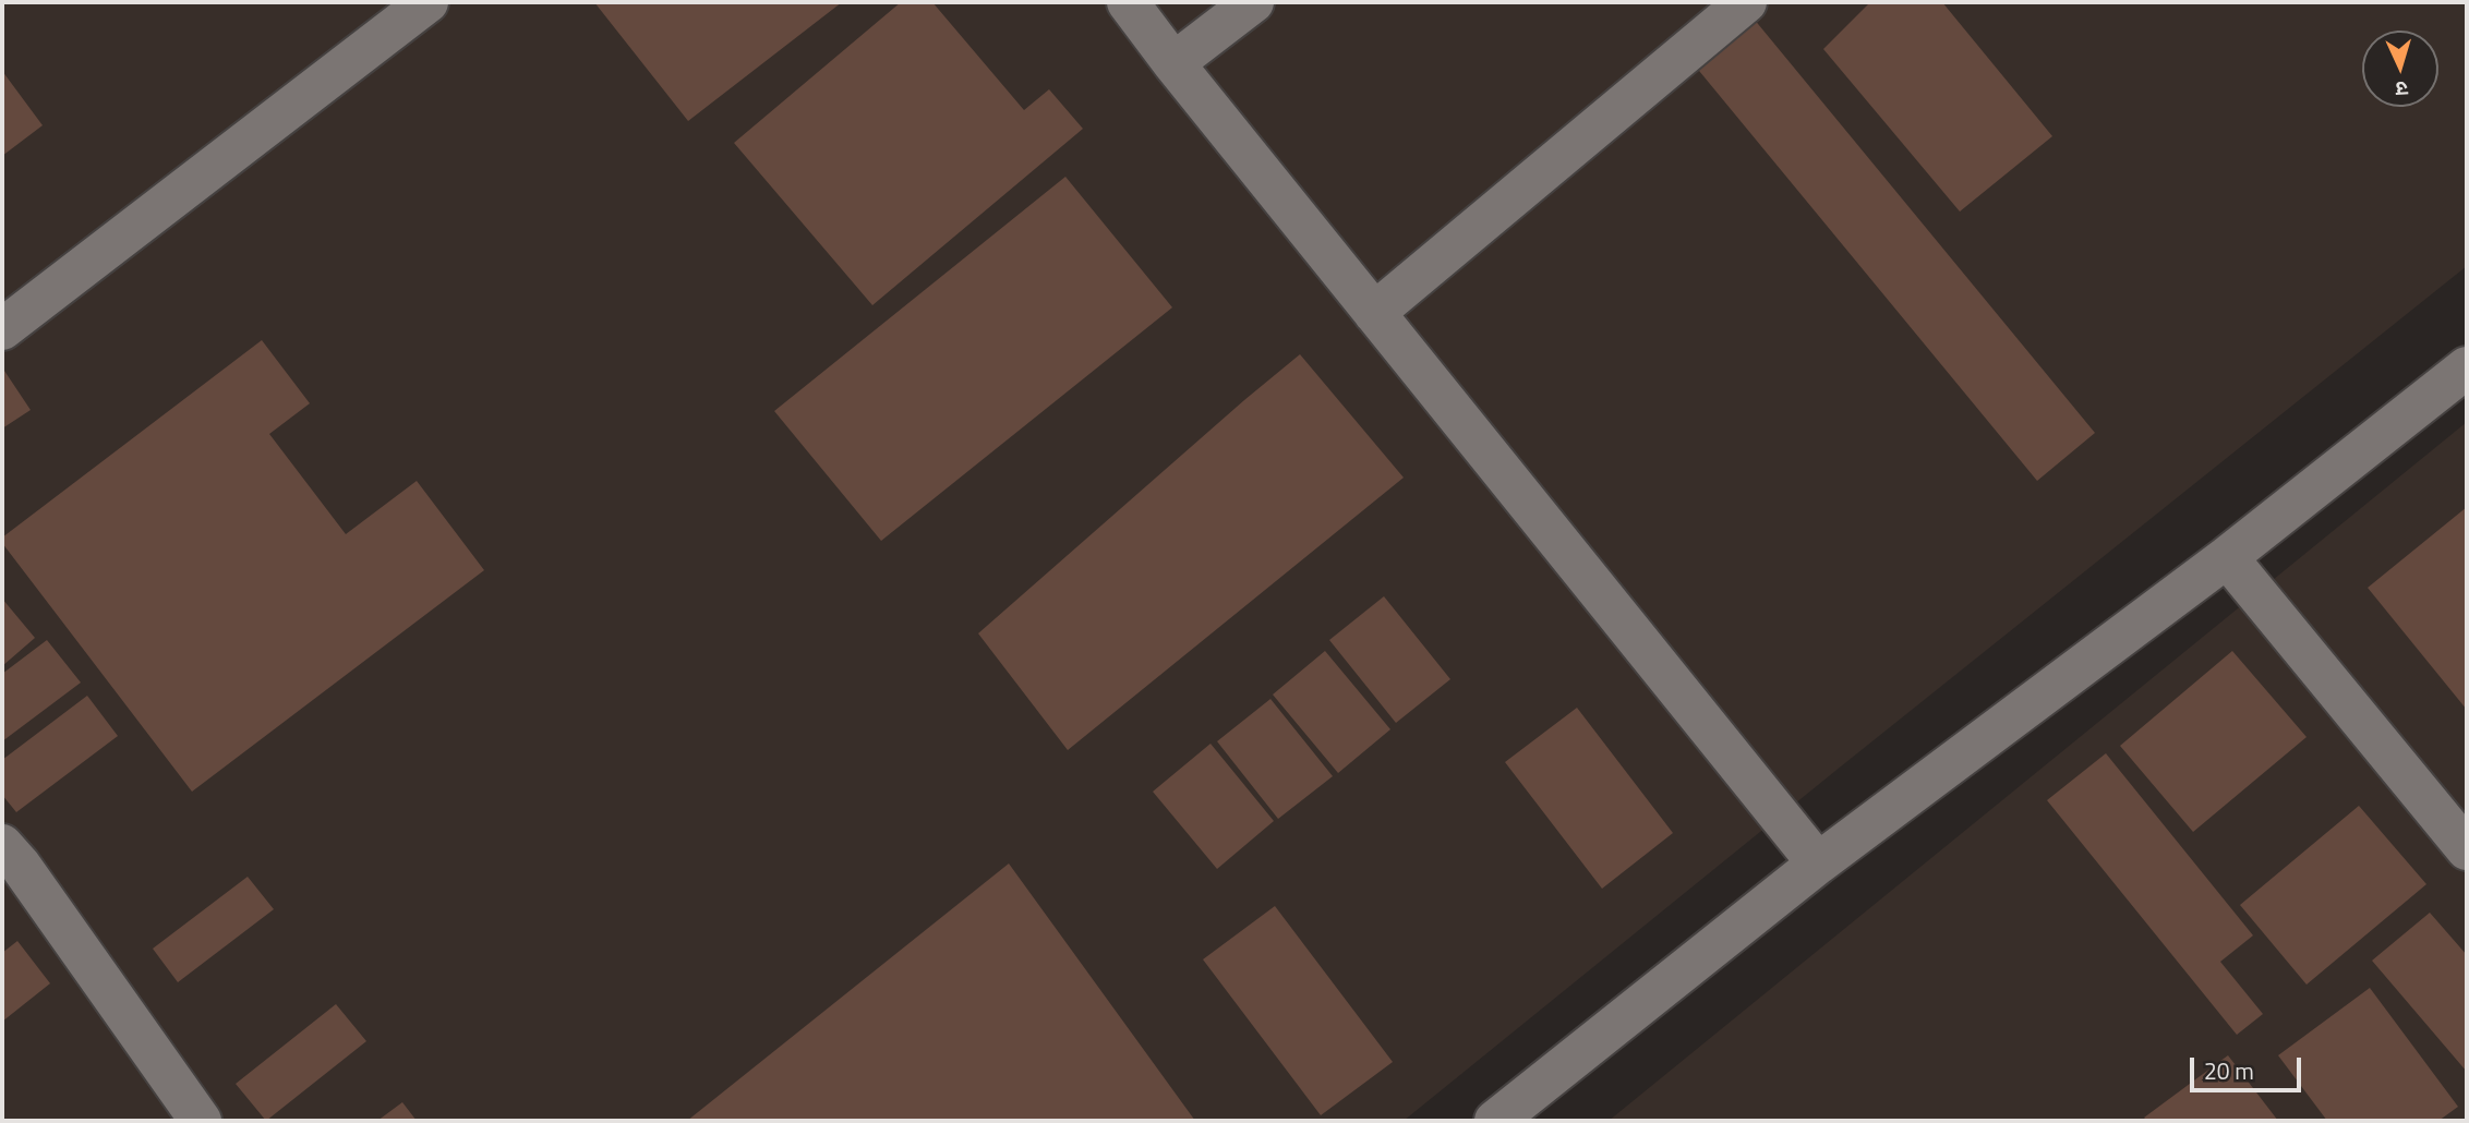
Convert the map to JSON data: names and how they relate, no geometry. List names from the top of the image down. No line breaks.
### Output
{"scale_bar":"20 m","north":"bottom"}
